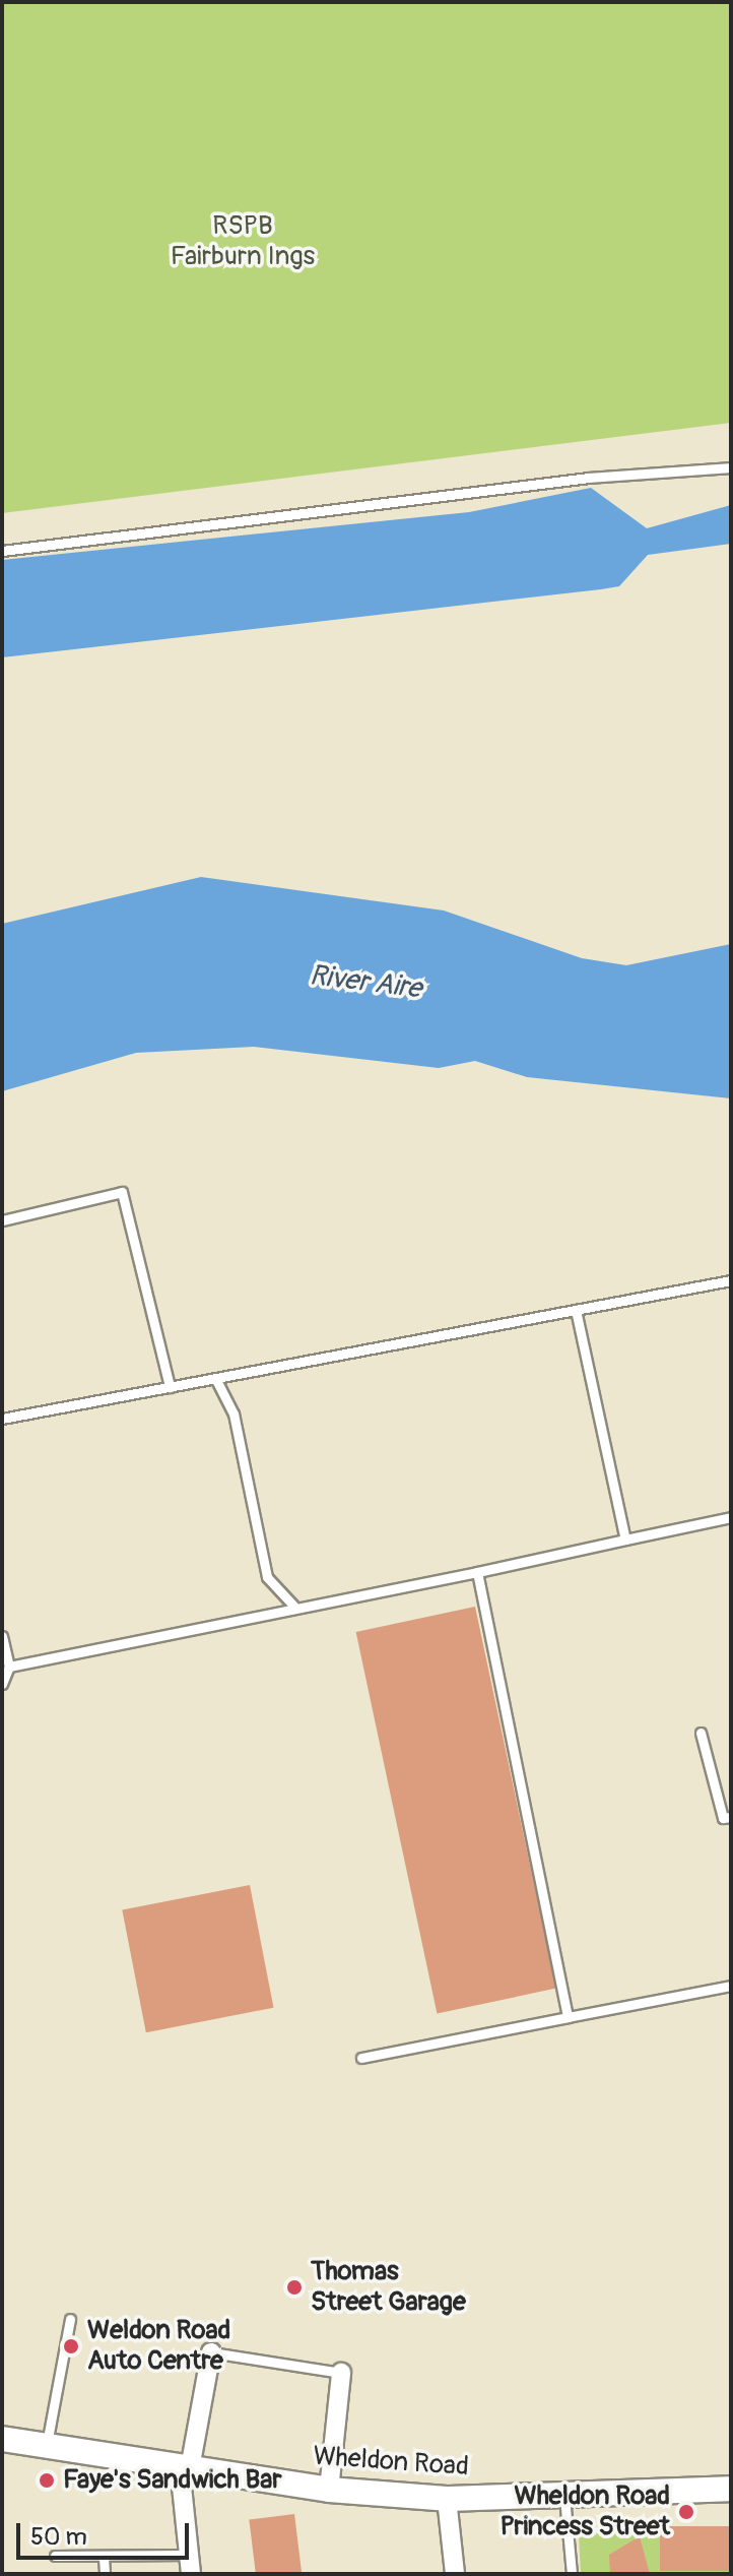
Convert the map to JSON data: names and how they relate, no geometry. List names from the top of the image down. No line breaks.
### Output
{"streets":{"street":["Wheldon Road"]},"water":["River Aire"],"parks":["RSPB Fairburn Ings"],"places":["Thomas Street Garage","Weldon Road Auto Centre","Faye's Sandwich Bar","Wheldon Road Princess Street"],"scale_bar":"50 m"}
